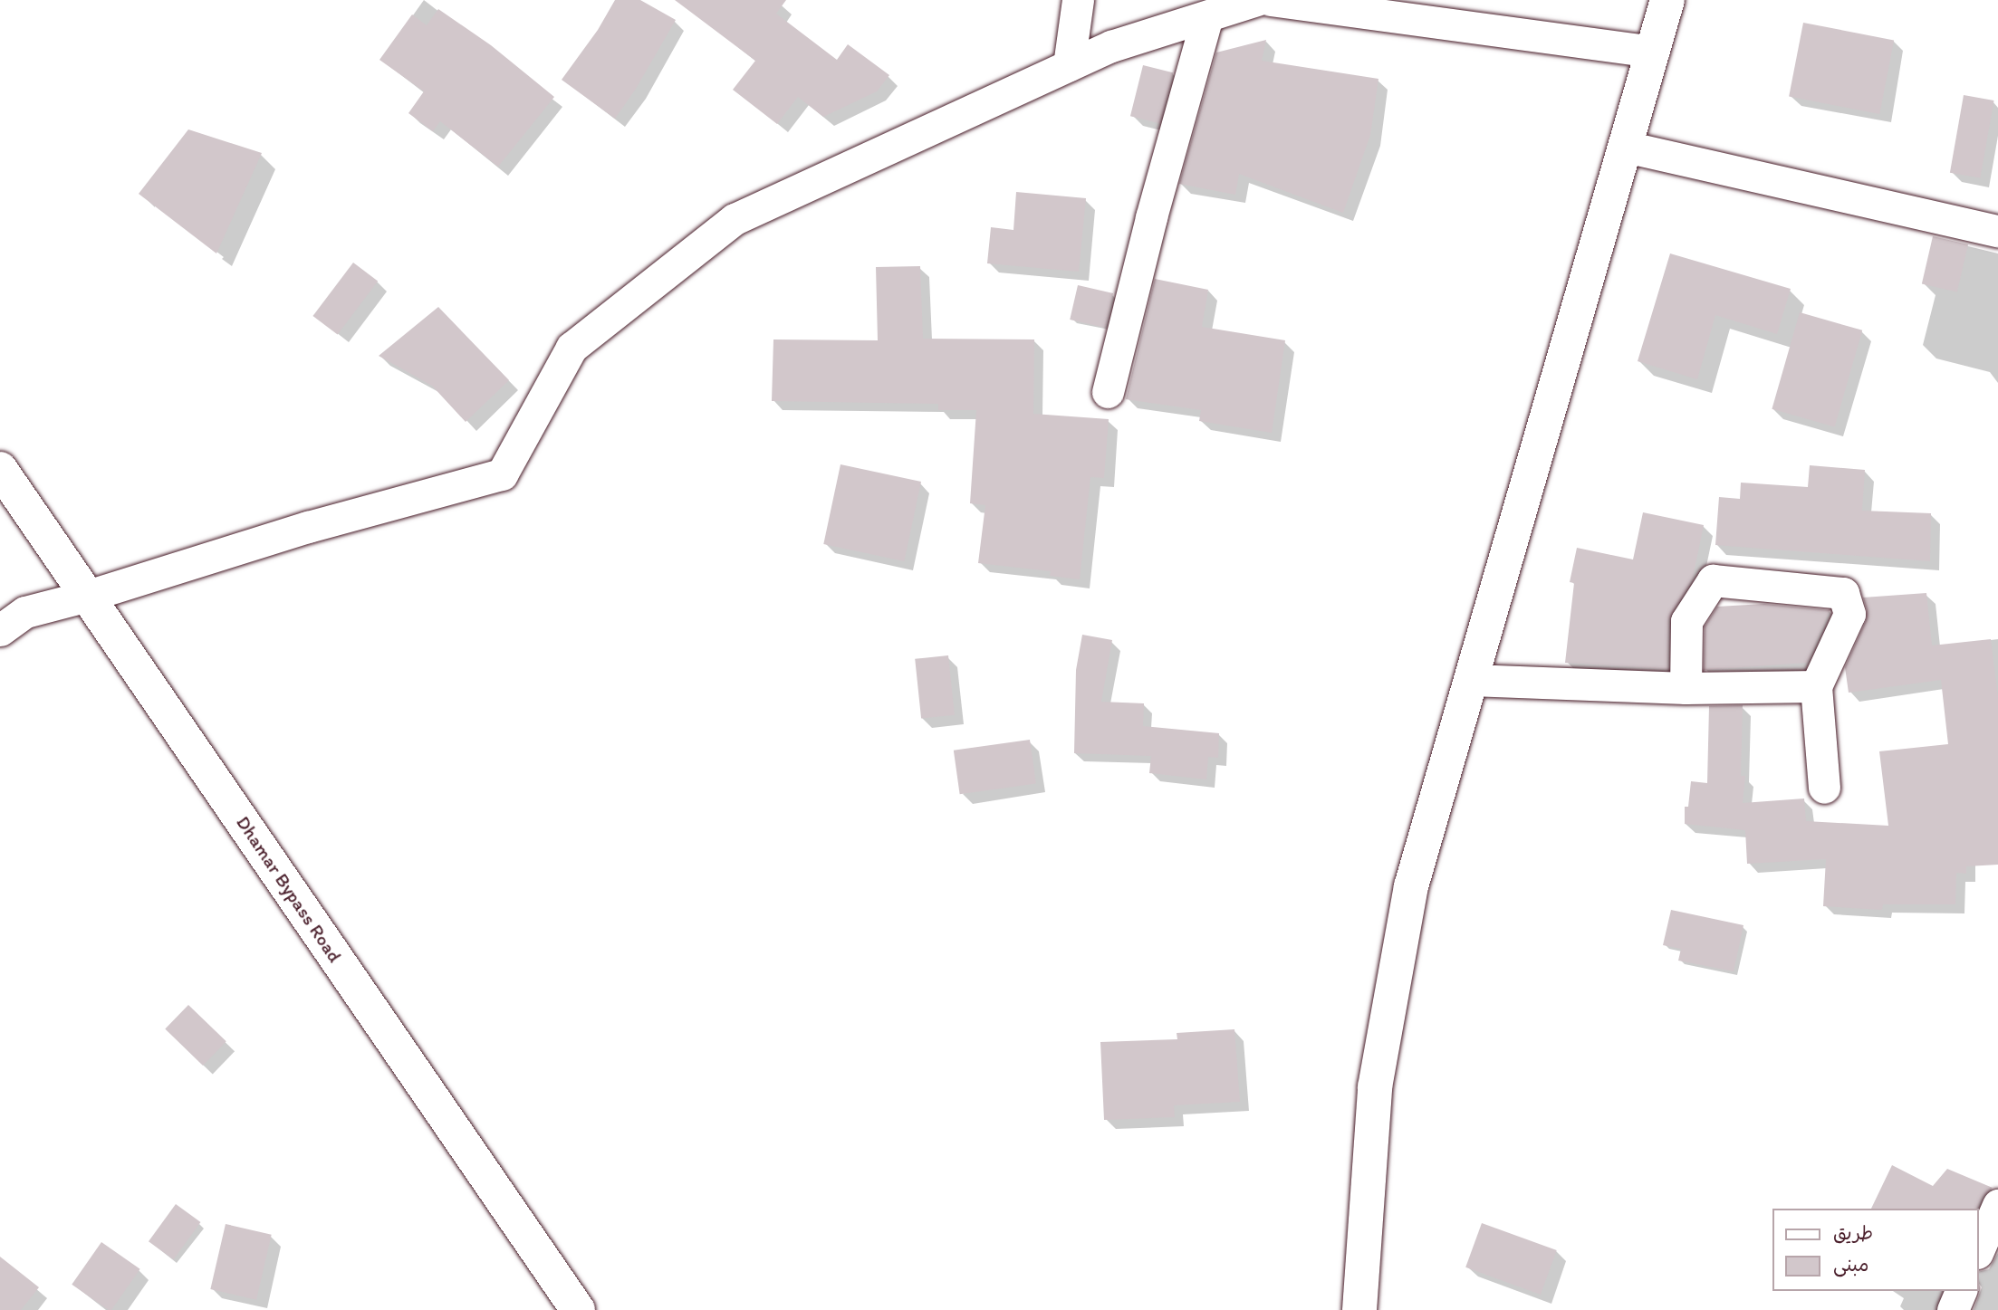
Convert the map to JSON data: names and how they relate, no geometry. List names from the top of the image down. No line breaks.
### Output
{"streets":{"main road":["Dhamar Bypass Road"]},"legend":["طريق","مبنى"]}
